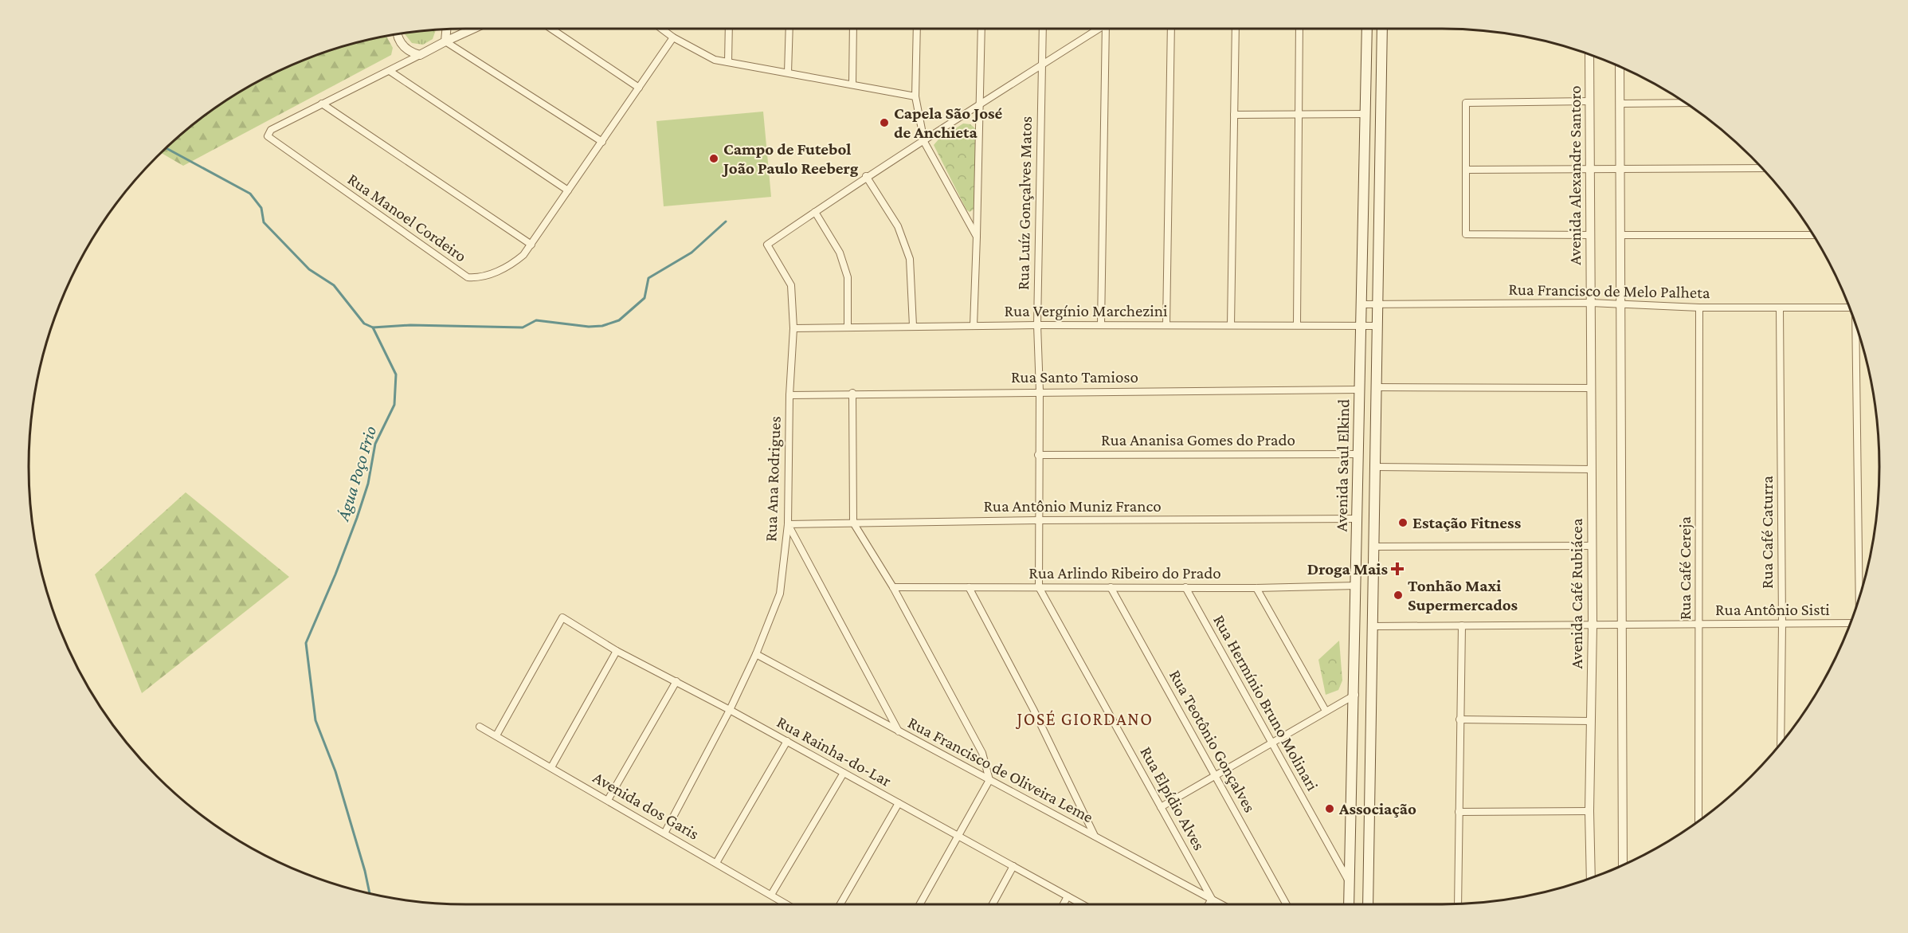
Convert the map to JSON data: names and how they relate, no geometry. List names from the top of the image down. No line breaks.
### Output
{"streets":{"main road":["Avenida Saul Elkind"],"street":["Avenida Alexandre Santoro","Rua Luíz Gonçalves Matos","Rua Manoel Cordeiro","Rua Francisco de Melo Palheta","Rua Vergínio Marchezini","Rua Santo Tamioso","Rua Ananisa Gomes do Prado","Rua Ana Rodrigues","Rua Antônio Muniz Franco","Rua Café Caturra","Rua Café Cereja","Rua Arlindo Ribeiro do Prado","Avenida Café Rubiácea","Rua Antônio Sisti","Rua Hermínio Bruno Molinari","Rua Teotônio Gonçalves","Rua Rainha-do-Lar","Rua Francisco de Oliveira Leme","Rua Elpídio Alves","Avenida dos Garis"]},"crossings":[["Avenida Alexandre Santoro","Rua Francisco de Melo Palheta"],["Avenida Alexandre Santoro","Avenida Café Rubiácea"],["Rua Luíz Gonçalves Matos","Rua Vergínio Marchezini"],["Rua Luíz Gonçalves Matos","Rua Santo Tamioso"],["Rua Luíz Gonçalves Matos","Rua Ananisa Gomes do Prado"],["Rua Luíz Gonçalves Matos","Rua Antônio Muniz Franco"],["Rua Luíz Gonçalves Matos","Rua Arlindo Ribeiro do Prado"],["Rua Luíz Gonçalves Matos","Rua Elpídio Alves"],["Rua Francisco de Melo Palheta","Avenida Saul Elkind"],["Rua Francisco de Melo Palheta","Rua Café Caturra"],["Rua Francisco de Melo Palheta","Rua Café Cereja"],["Rua Francisco de Melo Palheta","Avenida Café Rubiácea"],["Rua Vergínio Marchezini","Avenida Saul Elkind"],["Rua Vergínio Marchezini","Rua Ana Rodrigues"],["Rua Santo Tamioso","Avenida Saul Elkind"],["Rua Santo Tamioso","Rua Ana Rodrigues"],["Rua Ananisa Gomes do Prado","Avenida Saul Elkind"],["Avenida Saul Elkind","Rua Antônio Muniz Franco"],["Avenida Saul Elkind","Rua Arlindo Ribeiro do Prado"],["Avenida Saul Elkind","Rua Antônio Sisti"],["Avenida Saul Elkind","Rua Hermínio Bruno Molinari"],["Rua Ana Rodrigues","Rua Antônio Muniz Franco"],["Rua Ana Rodrigues","Rua Rainha-do-Lar"],["Rua Ana Rodrigues","Rua Francisco de Oliveira Leme"],["Rua Ana Rodrigues","Avenida dos Garis"],["Rua Café Caturra","Rua Antônio Sisti"],["Rua Café Cereja","Rua Antônio Sisti"],["Rua Arlindo Ribeiro do Prado","Rua Hermínio Bruno Molinari"],["Rua Arlindo Ribeiro do Prado","Rua Teotônio Gonçalves"],["Rua Arlindo Ribeiro do Prado","Rua Elpídio Alves"],["Avenida Café Rubiácea","Rua Antônio Sisti"],["Rua Rainha-do-Lar","Avenida dos Garis"],["Rua Francisco de Oliveira Leme","Rua Elpídio Alves"]],"districts":["JOSÉ GIORDANO"],"water":["Água Poço Frio"],"places":{"other":["Capela São José de Anchieta","Campo de Futebol João Paulo Reeberg","Estação Fitness","Tonhão Maxi Supermercados","Associação"],"health":["Droga Mais"]}}
